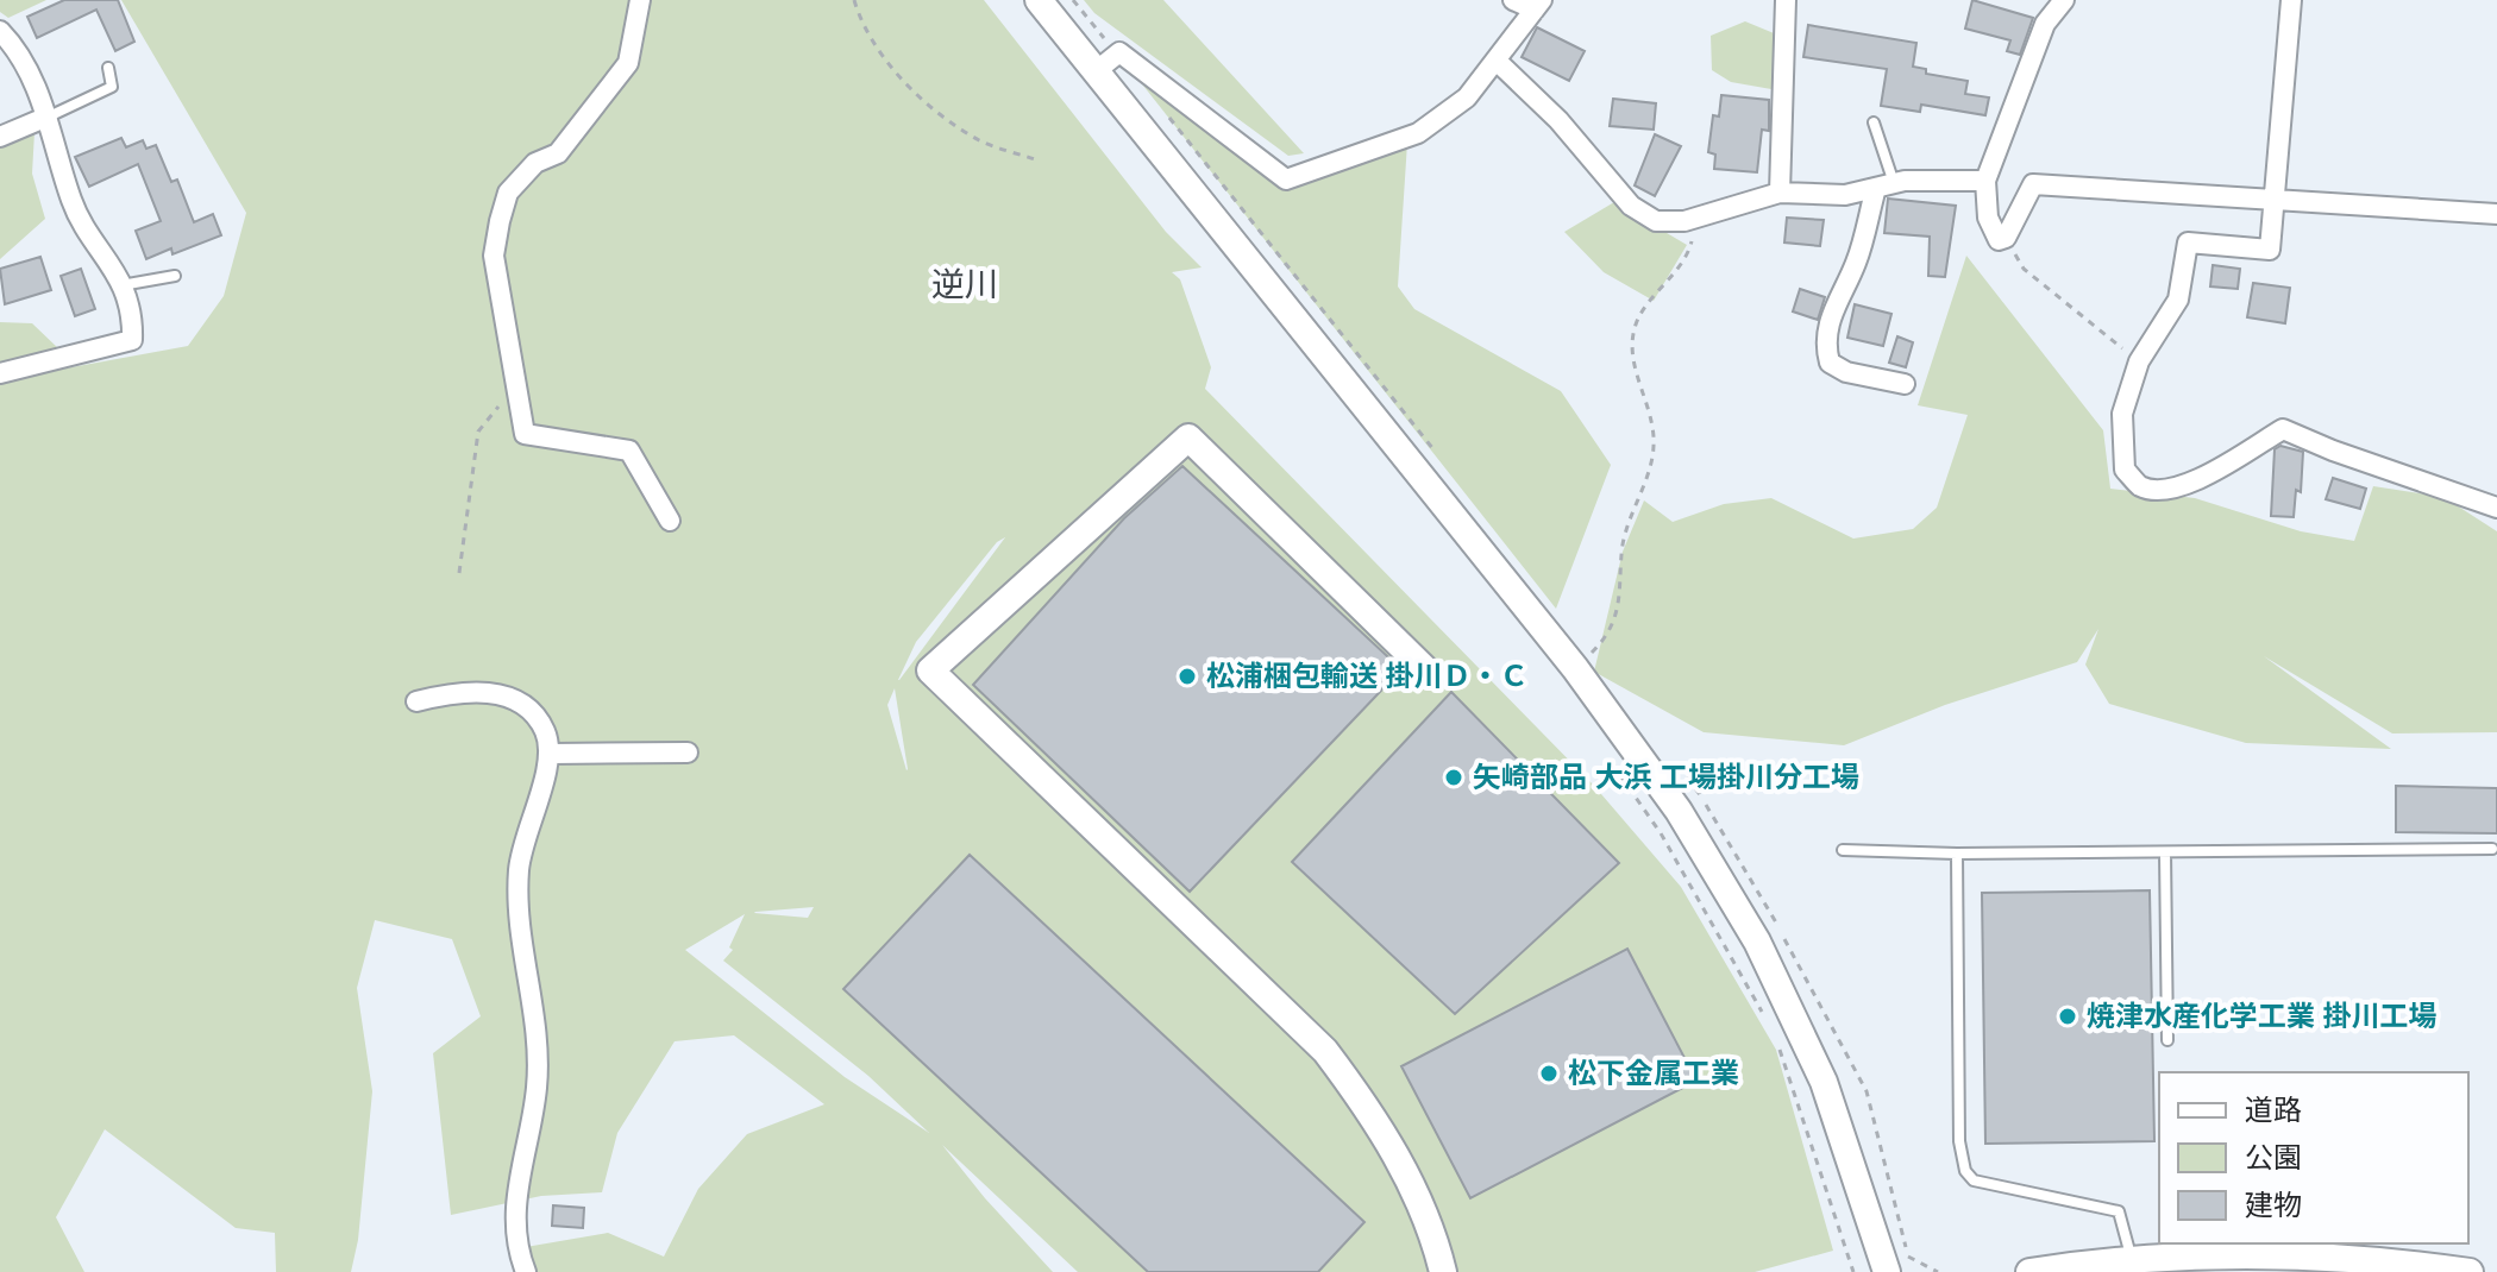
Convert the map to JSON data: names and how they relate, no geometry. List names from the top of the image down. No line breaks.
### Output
{"districts":["逆川"],"places":["松浦梱包輸送 掛川Ｄ・Ｃ","矢崎部品 大浜 工場掛川分工場","焼津水産化学工業 掛川工場","松下金属工業"],"legend":["道路","公園","建物"]}
